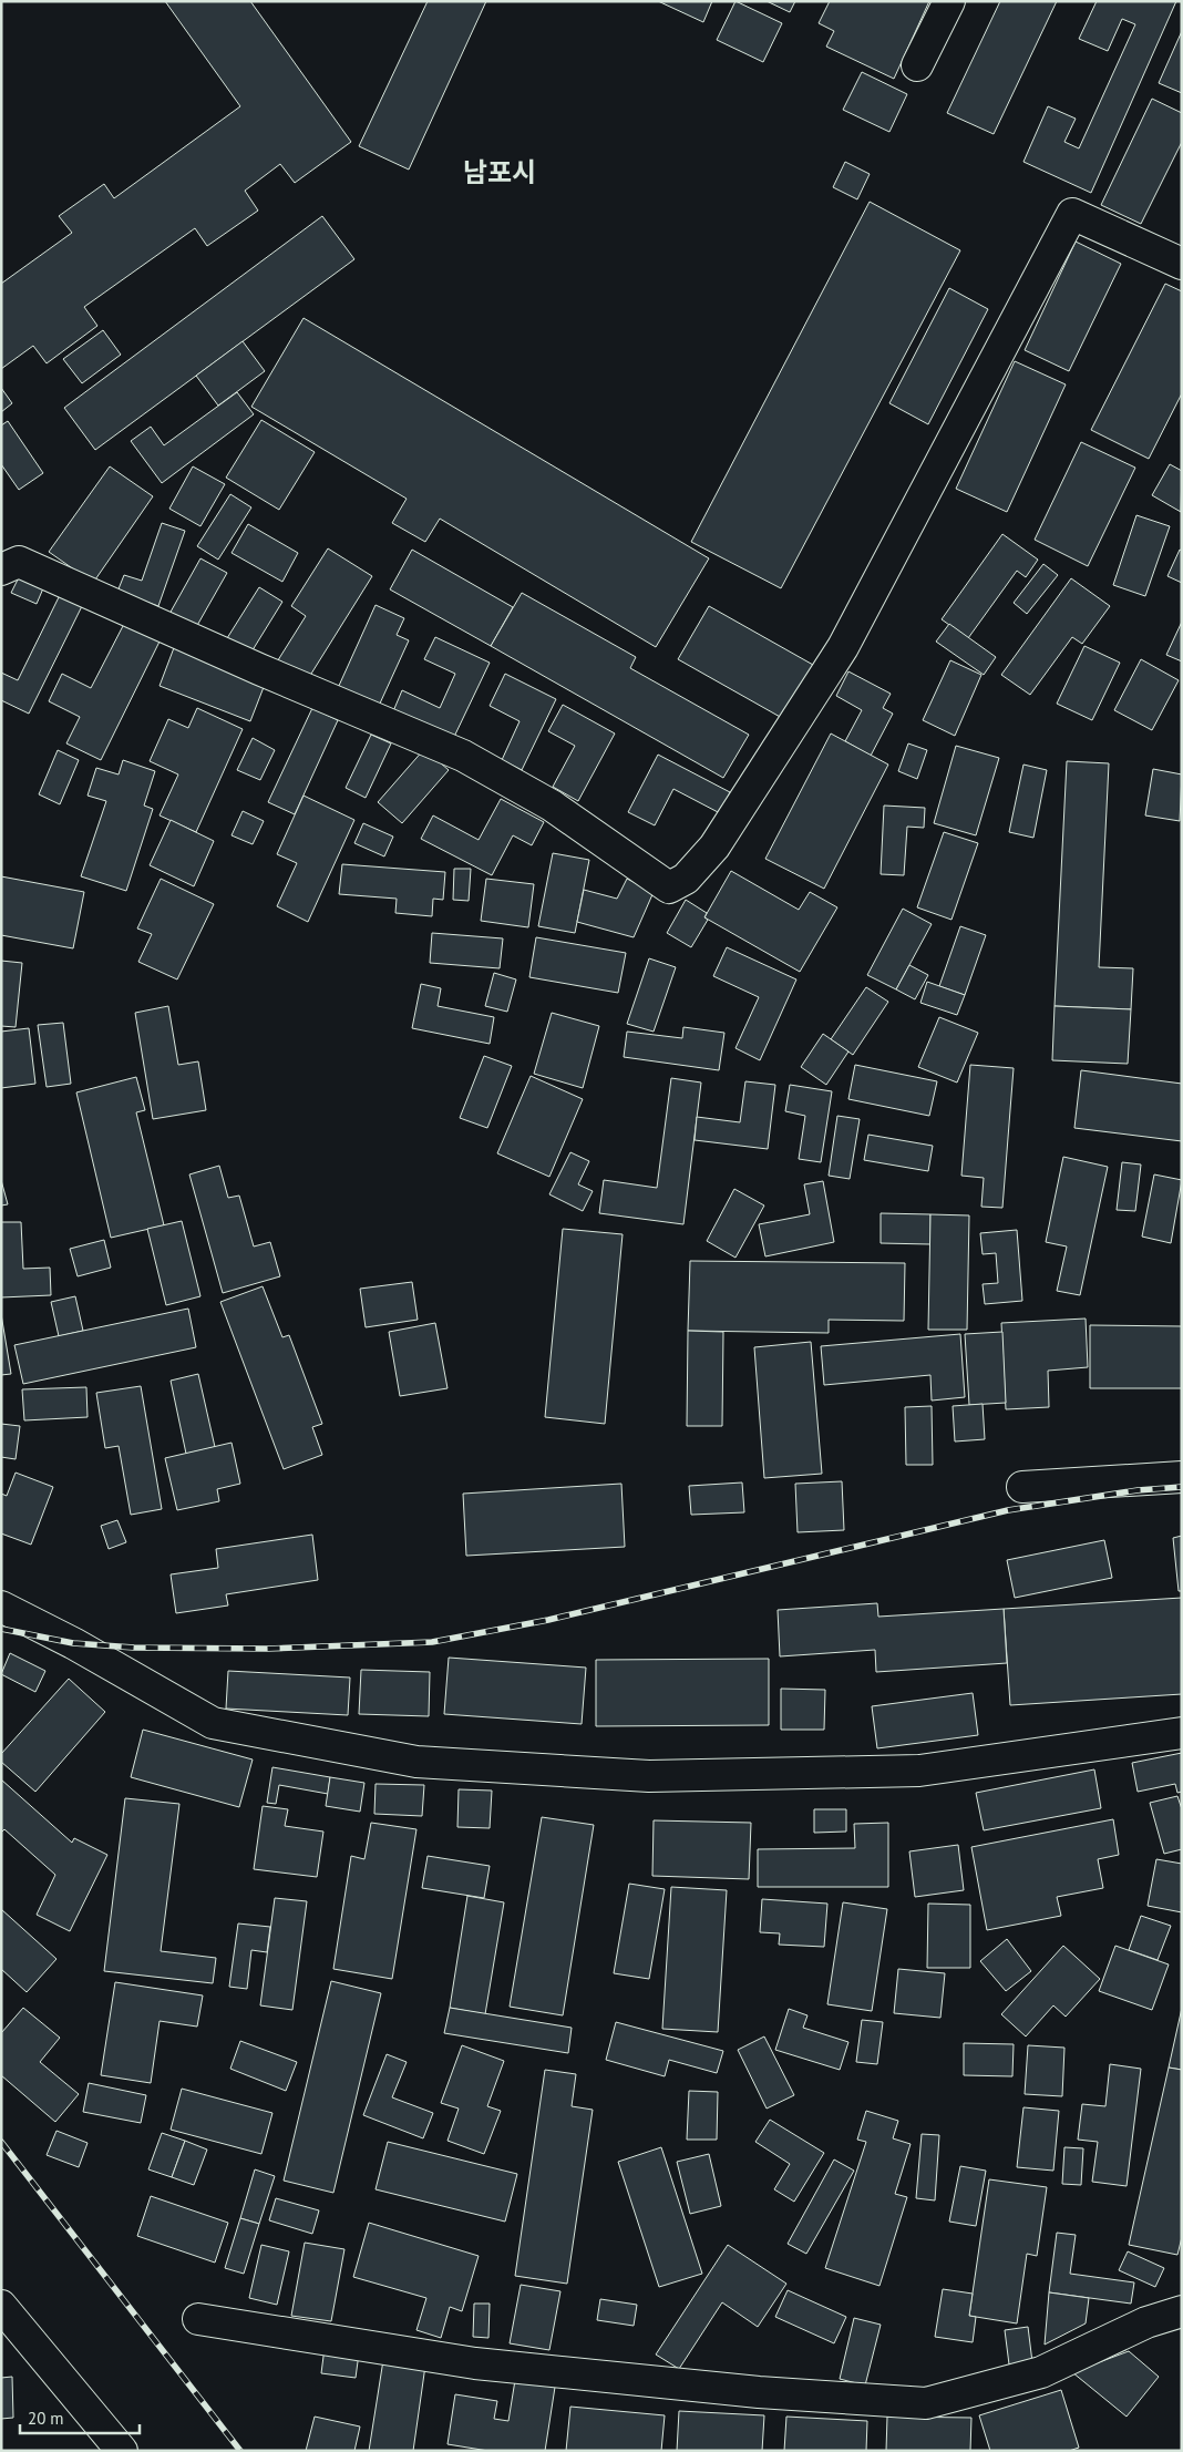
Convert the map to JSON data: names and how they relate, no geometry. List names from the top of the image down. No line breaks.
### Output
{"districts":["남포시"],"scale_bar":"20 m"}
